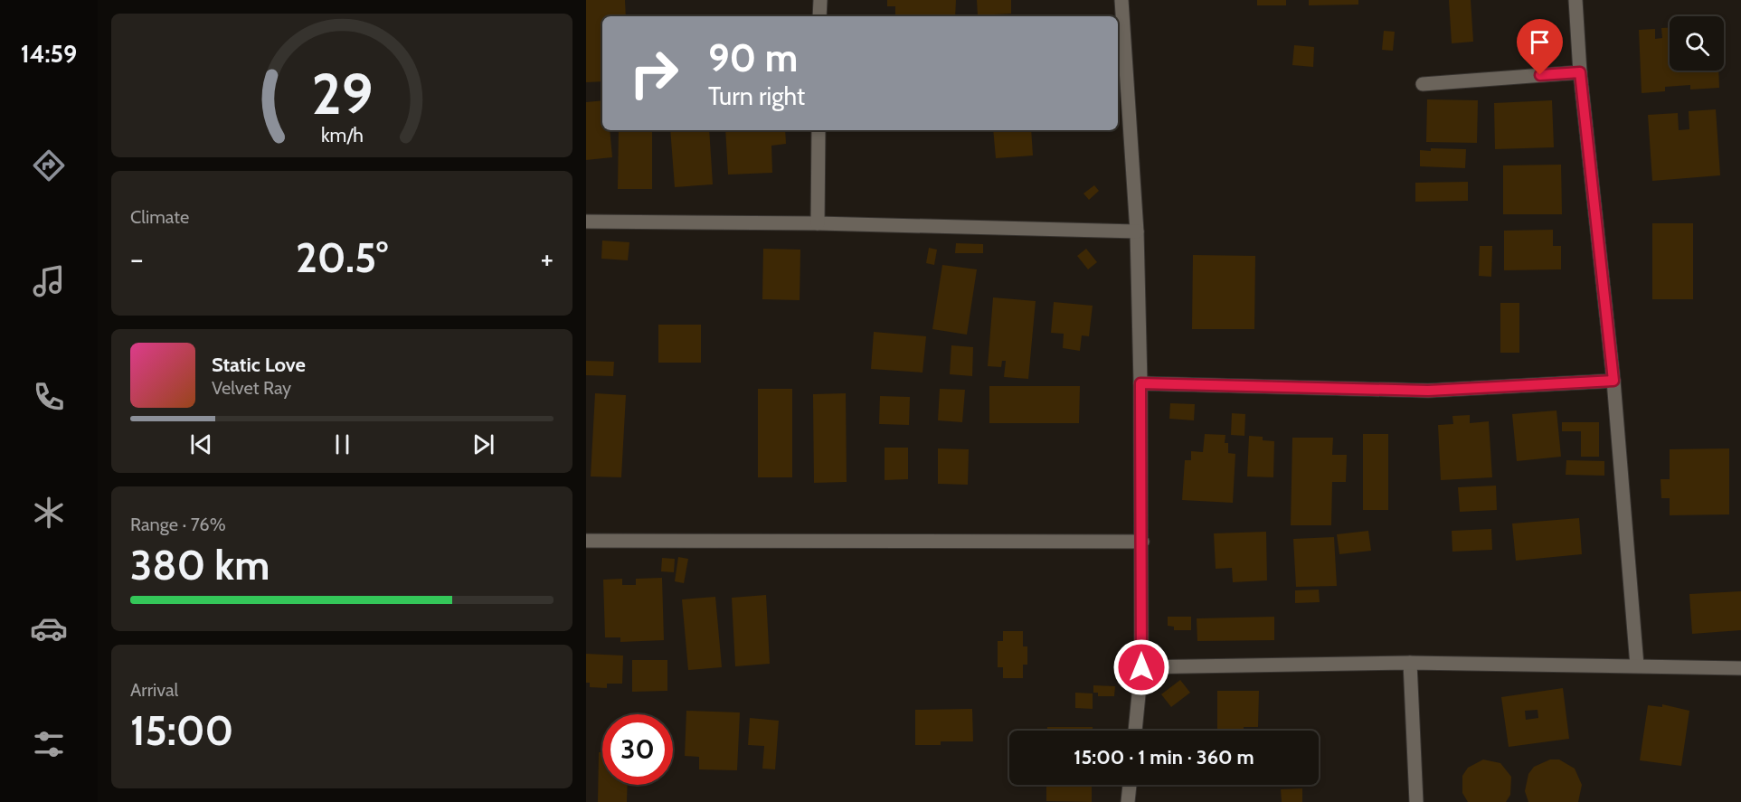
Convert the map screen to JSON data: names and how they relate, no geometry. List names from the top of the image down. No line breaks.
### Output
{"page":{"tabs":"14:59","turn":["90 m","Turn right"],"tile":["Climate",["Range · 76%","380 km"],["Arrival","15:00"]],"heat":["−","20.5°","+"],"song":["Static Love","Velvet Ray"],"limit":"30","trip":"15:00 · 1 min · 360 m","gauge":["29","km/h"]}}
